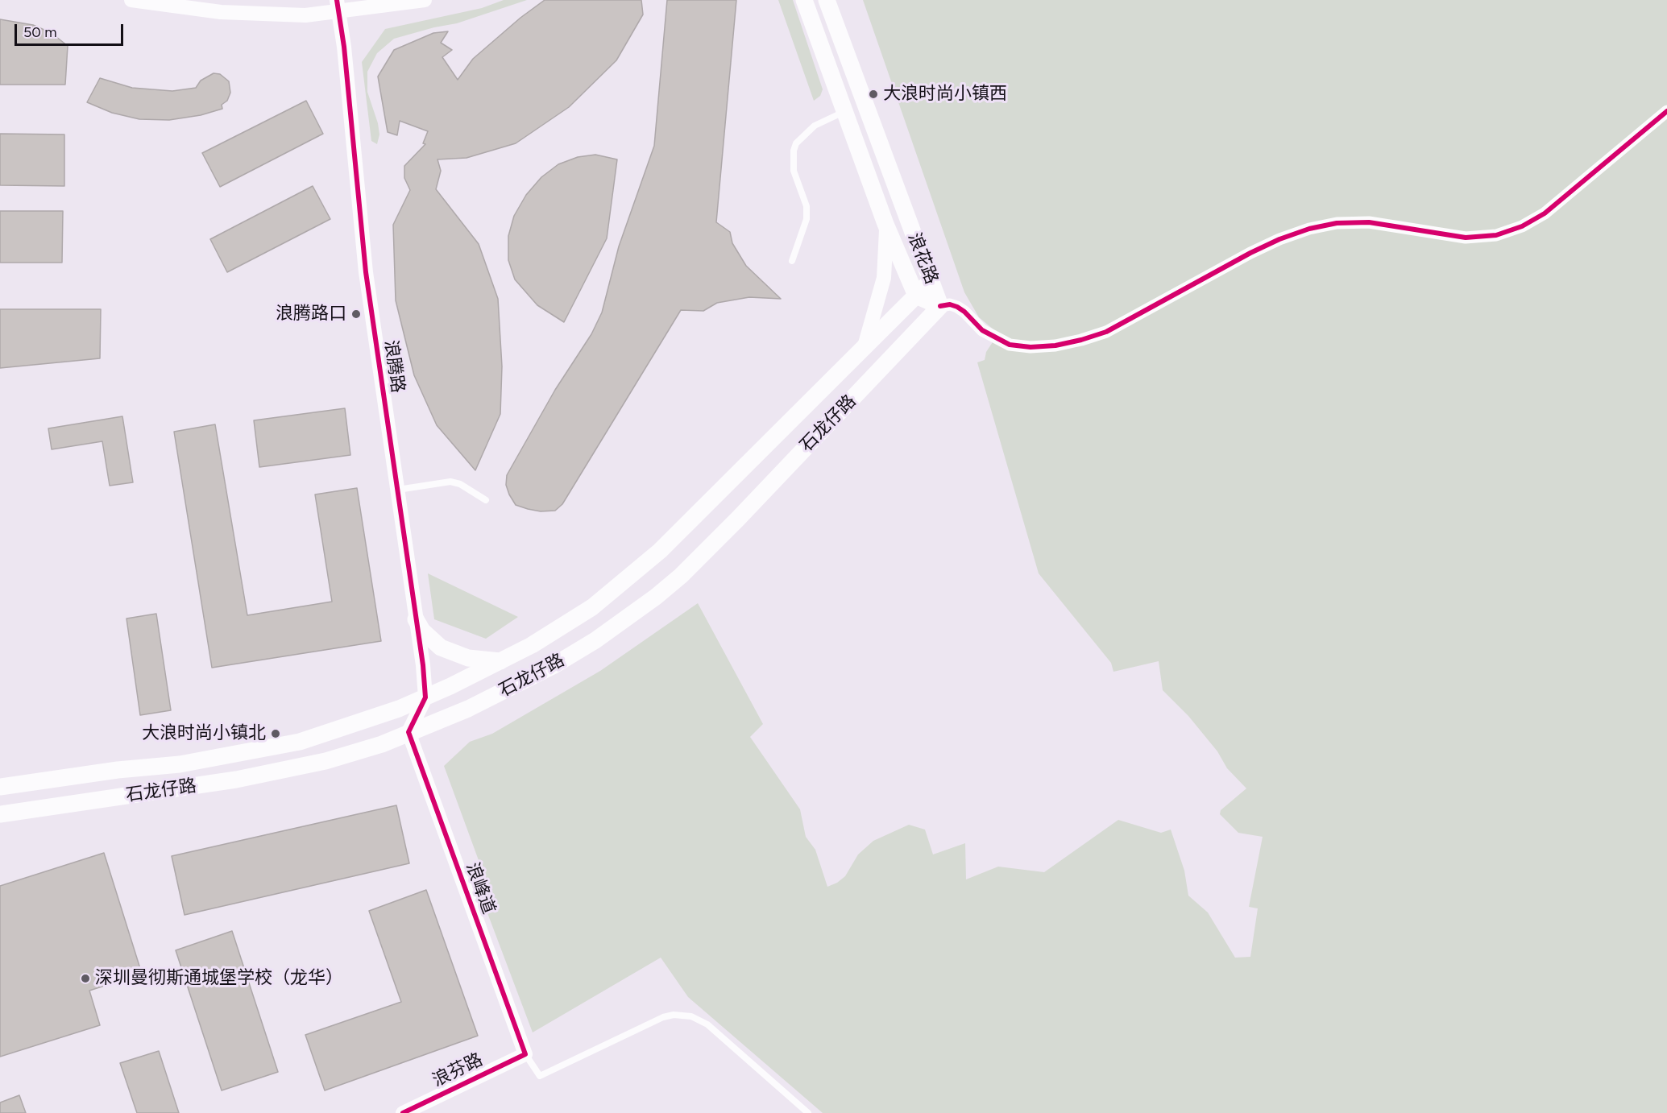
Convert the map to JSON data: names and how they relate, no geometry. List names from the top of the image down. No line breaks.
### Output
{"streets":{"main road":["浪花路","石龙仔路"],"street":["浪腾路","浪峰道","浪芬路"]},"crossings":[["浪花路","石龙仔路"],["浪腾路","石龙仔路"],["石龙仔路","浪峰道"],["浪峰道","浪芬路"]],"places":["大浪时尚小镇西","浪腾路口","大浪时尚小镇北","深圳曼彻斯通城堡学校（龙华）"],"scale_bar":"50 m"}
